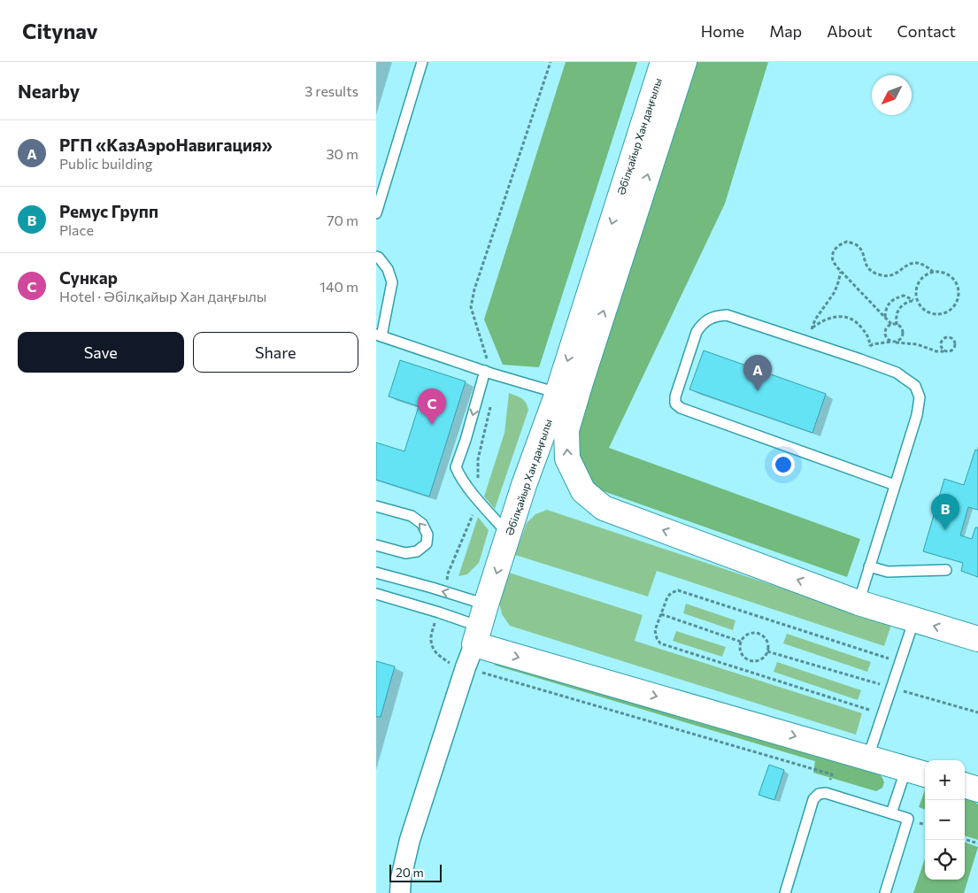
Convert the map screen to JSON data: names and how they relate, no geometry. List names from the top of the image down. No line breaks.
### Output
{"streets":{"street":["Әбілқайыр Хан даңғылы"]},"scale_bar":"20 m","north":"bottom left","page":{"header":"Citynav","nav":["Home","Map","About","Contact"],"heading":["Nearby","3 results"],"list":[{"mark":"A","name":"РГП «КазАэроНавигация»","note":"Public building","value":"30 m"},{"mark":"B","name":"Ремус Групп","note":"Place","value":"70 m"},{"mark":"C","name":"Сункар","note":"Hotel · Әбілқайыр Хан даңғылы","value":"140 m"}],"buttons":["Save","Share"],"pins":["A","C","B"],"map_buttons":["+","−"],"scale":"20 m"}}
